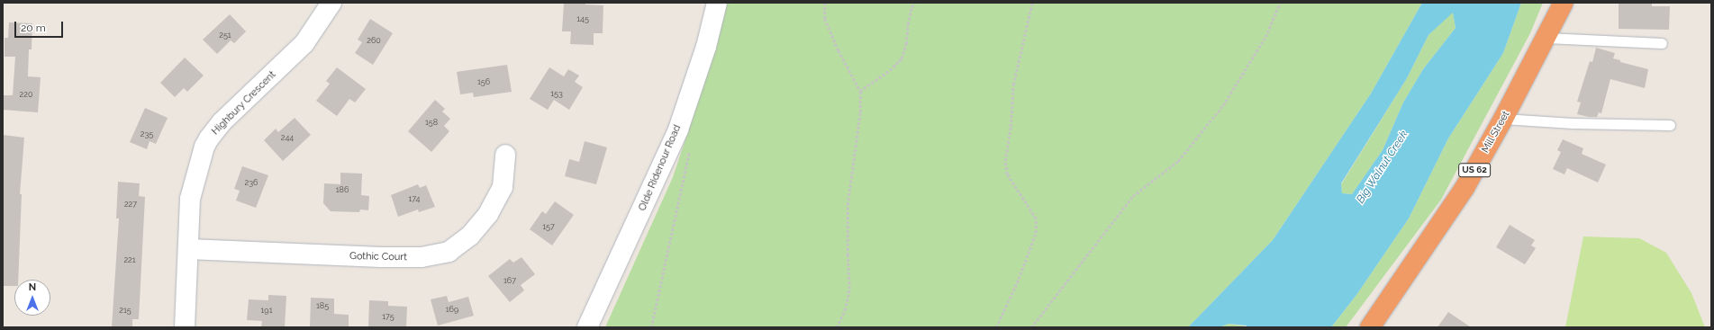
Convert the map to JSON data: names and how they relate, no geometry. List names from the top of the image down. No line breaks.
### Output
{"streets":{"highway":["Mill Street","US 62"],"street":["Highbury Crescent","Olde Ridenour Road","Gothic Court"]},"crossings":[["Highbury Crescent","Gothic Court"]],"water":["Big Walnut Creek"],"house_numbers":["145","251","260","156","153","220","158","235","244","236","186","174","227","157","221","167","185","169","215","191","175"],"scale_bar":"20 m","north":"top"}
